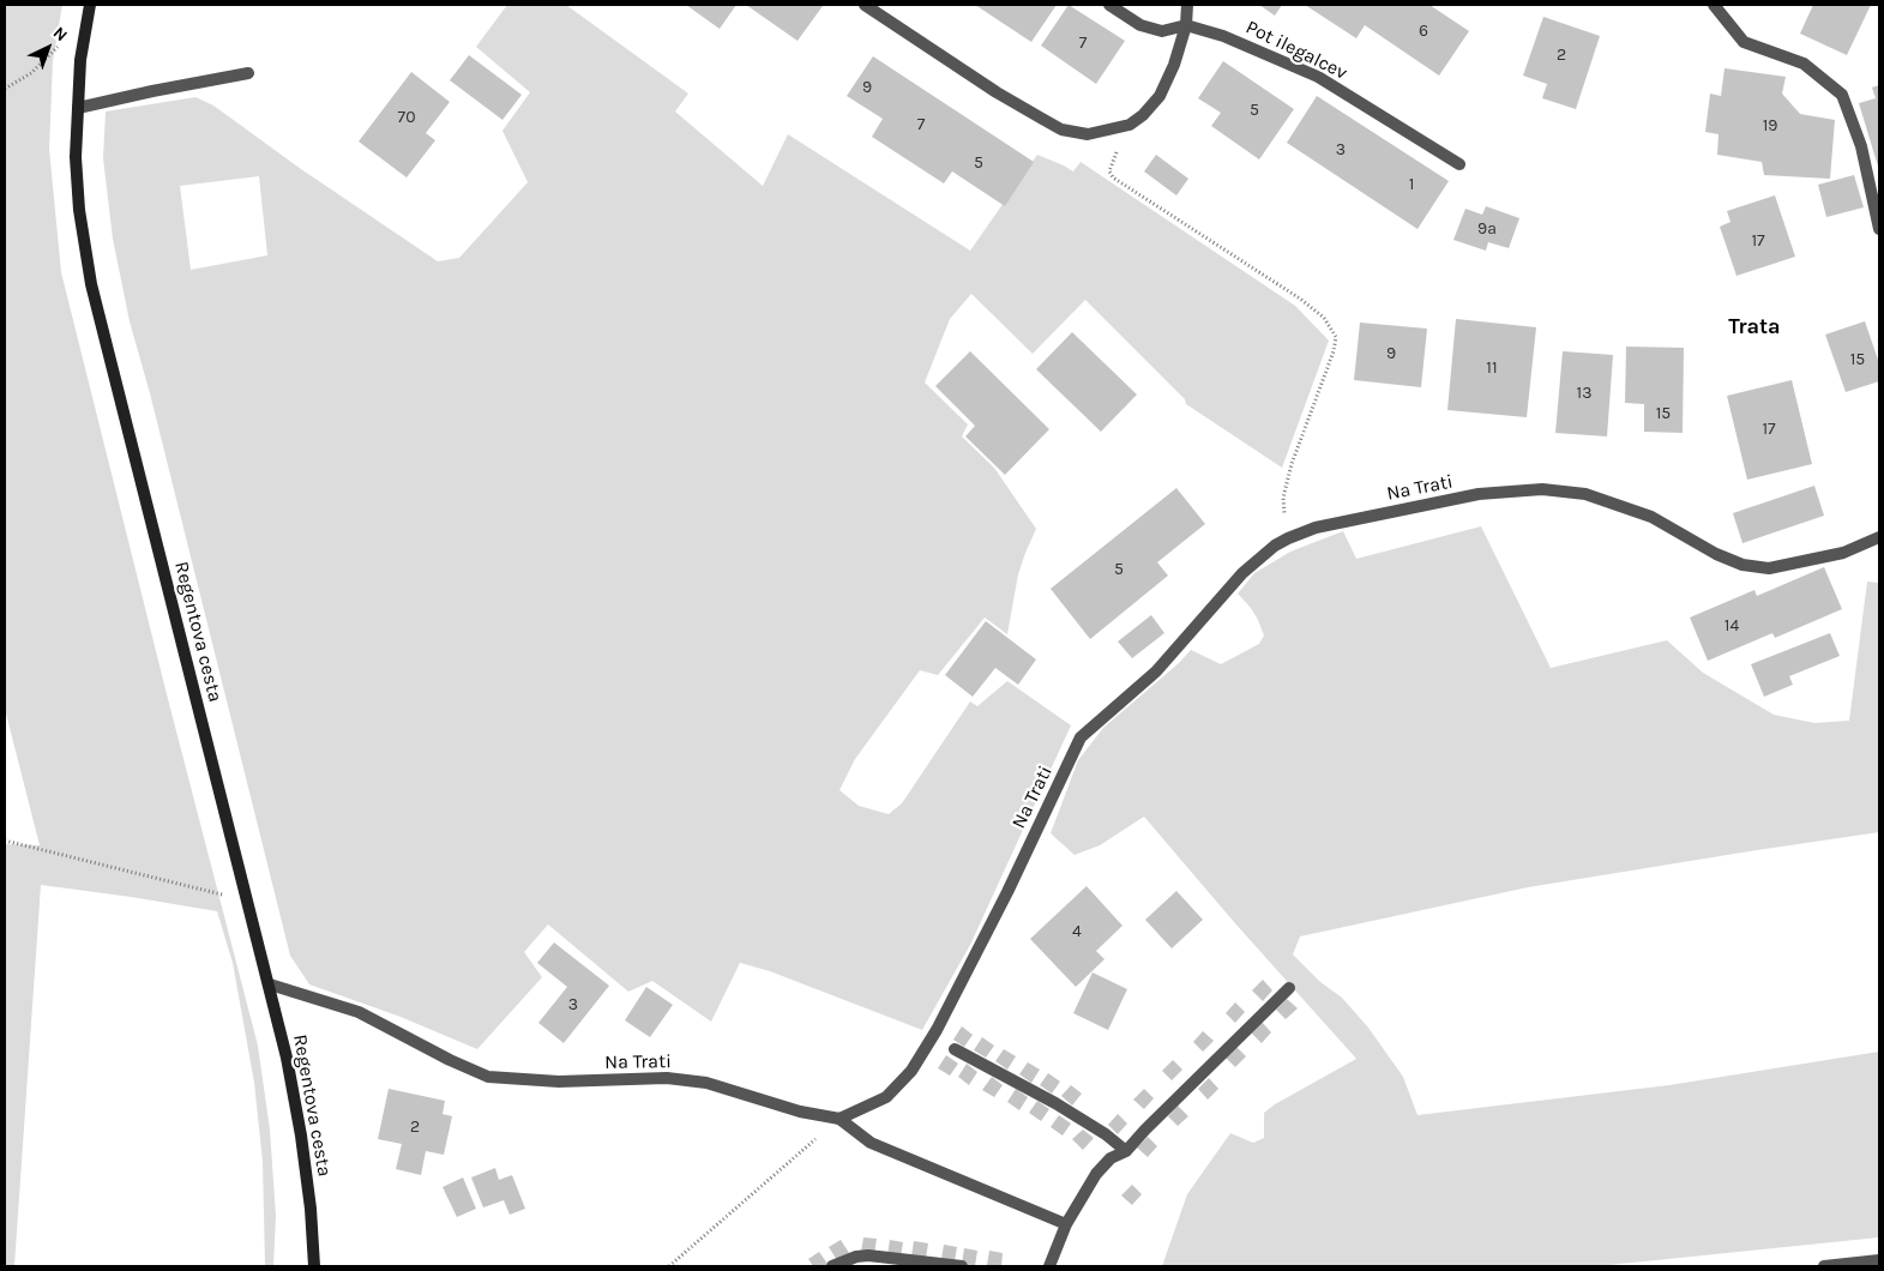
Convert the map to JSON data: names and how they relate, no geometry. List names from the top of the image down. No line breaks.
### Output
{"streets":{"street":["Pot ilegalcev","Na Trati","Regentova cesta"]},"crossings":[["Na Trati","Regentova cesta"]],"districts":["Trata"],"house_numbers":["6","7","2","9","5","70","7","19","3","5","1","9a","17","9","15","11","13","15","17","5","14","4","3","2"],"north":"top right"}
